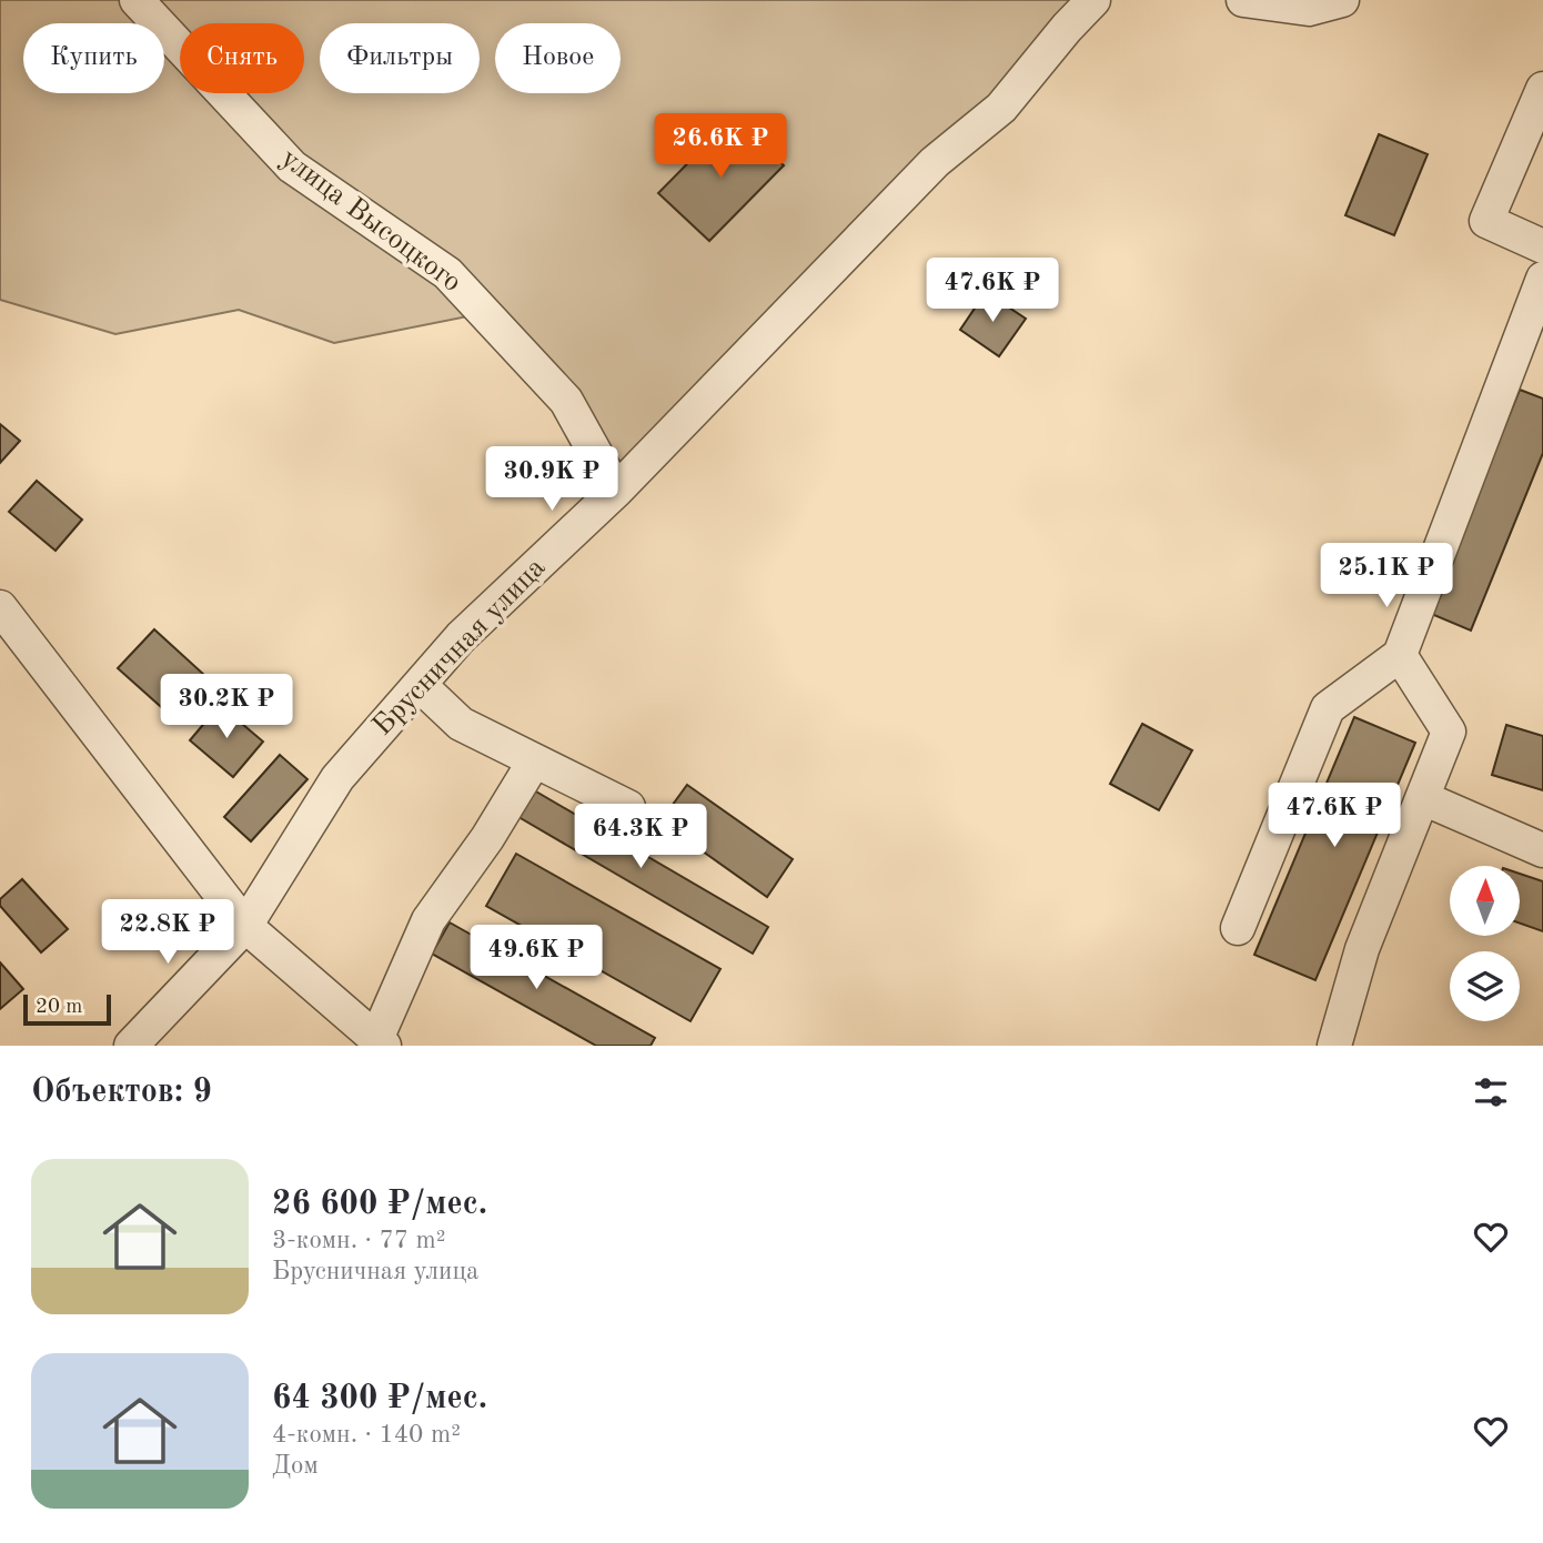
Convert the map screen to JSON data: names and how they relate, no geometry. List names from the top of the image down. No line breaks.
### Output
{"streets":{"street":["улица Высоцкого","Брусничная улица"]},"crossings":[["улица Высоцкого","Брусничная улица"]],"scale_bar":"20 m","north":"top","page":{"chip":["Купить","Снять","Фильтры","Новое"],"price":["26.6K ₽","47.6K ₽","30.9K ₽","25.1K ₽","30.2K ₽","47.6K ₽","64.3K ₽","22.8K ₽","49.6K ₽"],"scale":"20 m","heading":"Объектов: 9","list":[{"name":"26 600 ₽/мес.","note":"3-комн. · 77 m² · Брусничная улица"},{"name":"64 300 ₽/мес.","note":"4-комн. · 140 m² · Дом"}]}}
